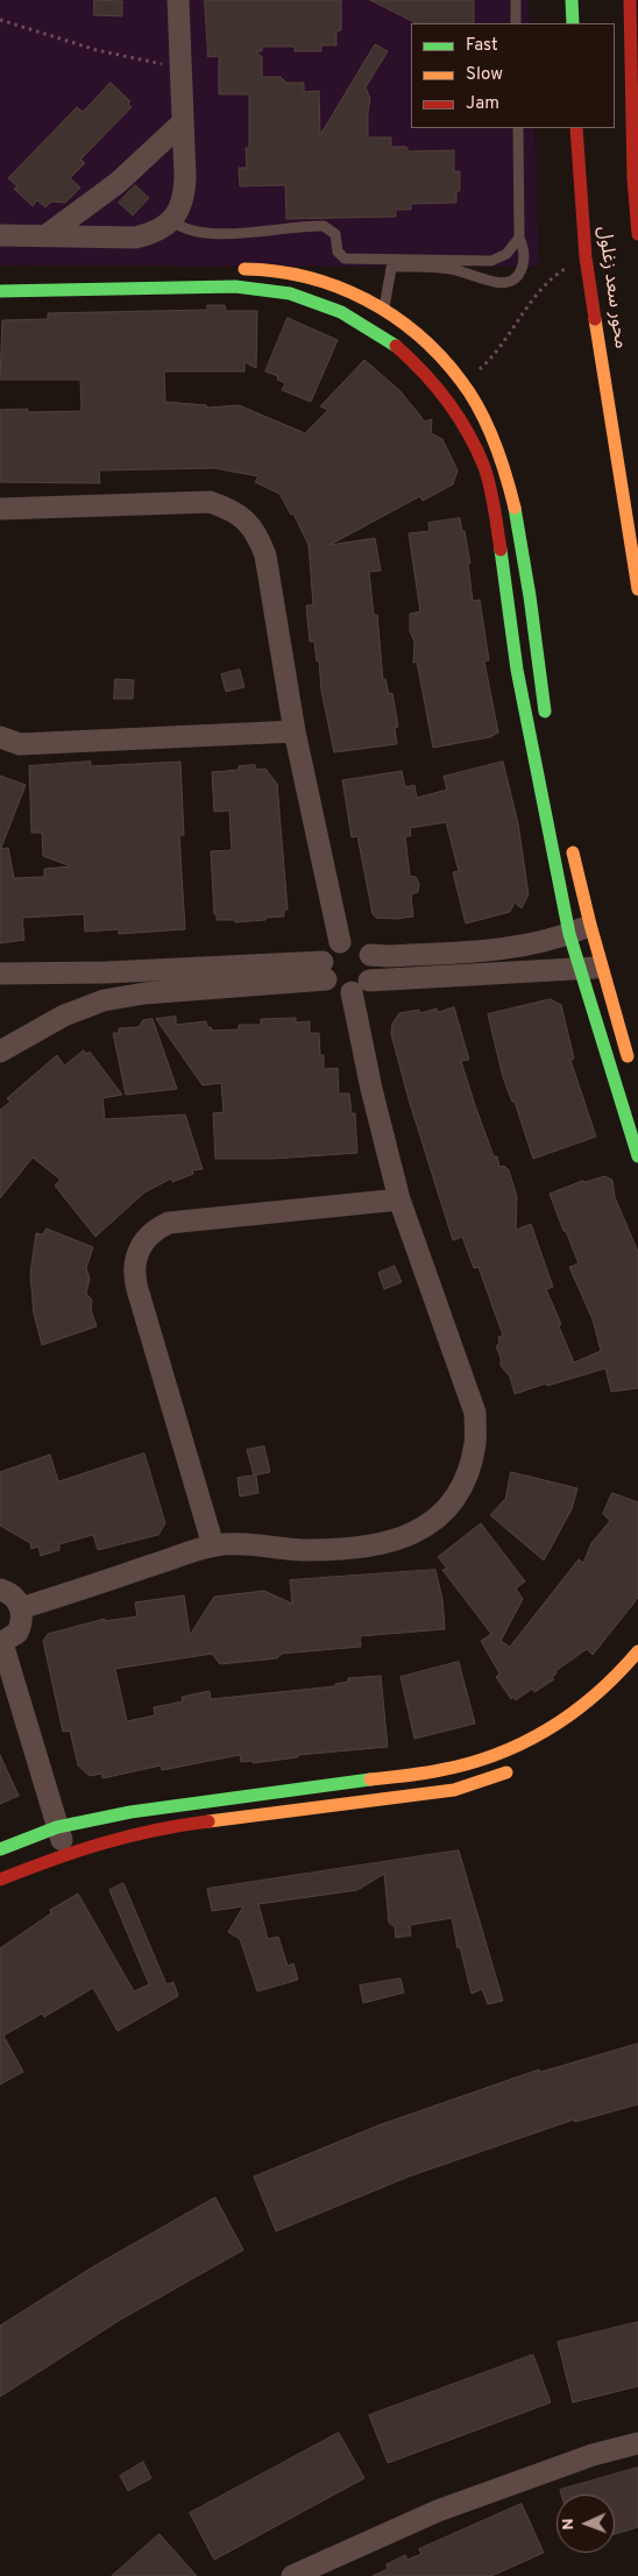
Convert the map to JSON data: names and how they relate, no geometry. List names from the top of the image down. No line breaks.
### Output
{"streets":{"street":["محور سعد زغلول"]},"legend":["Fast","Slow","Jam"],"north":"left"}
